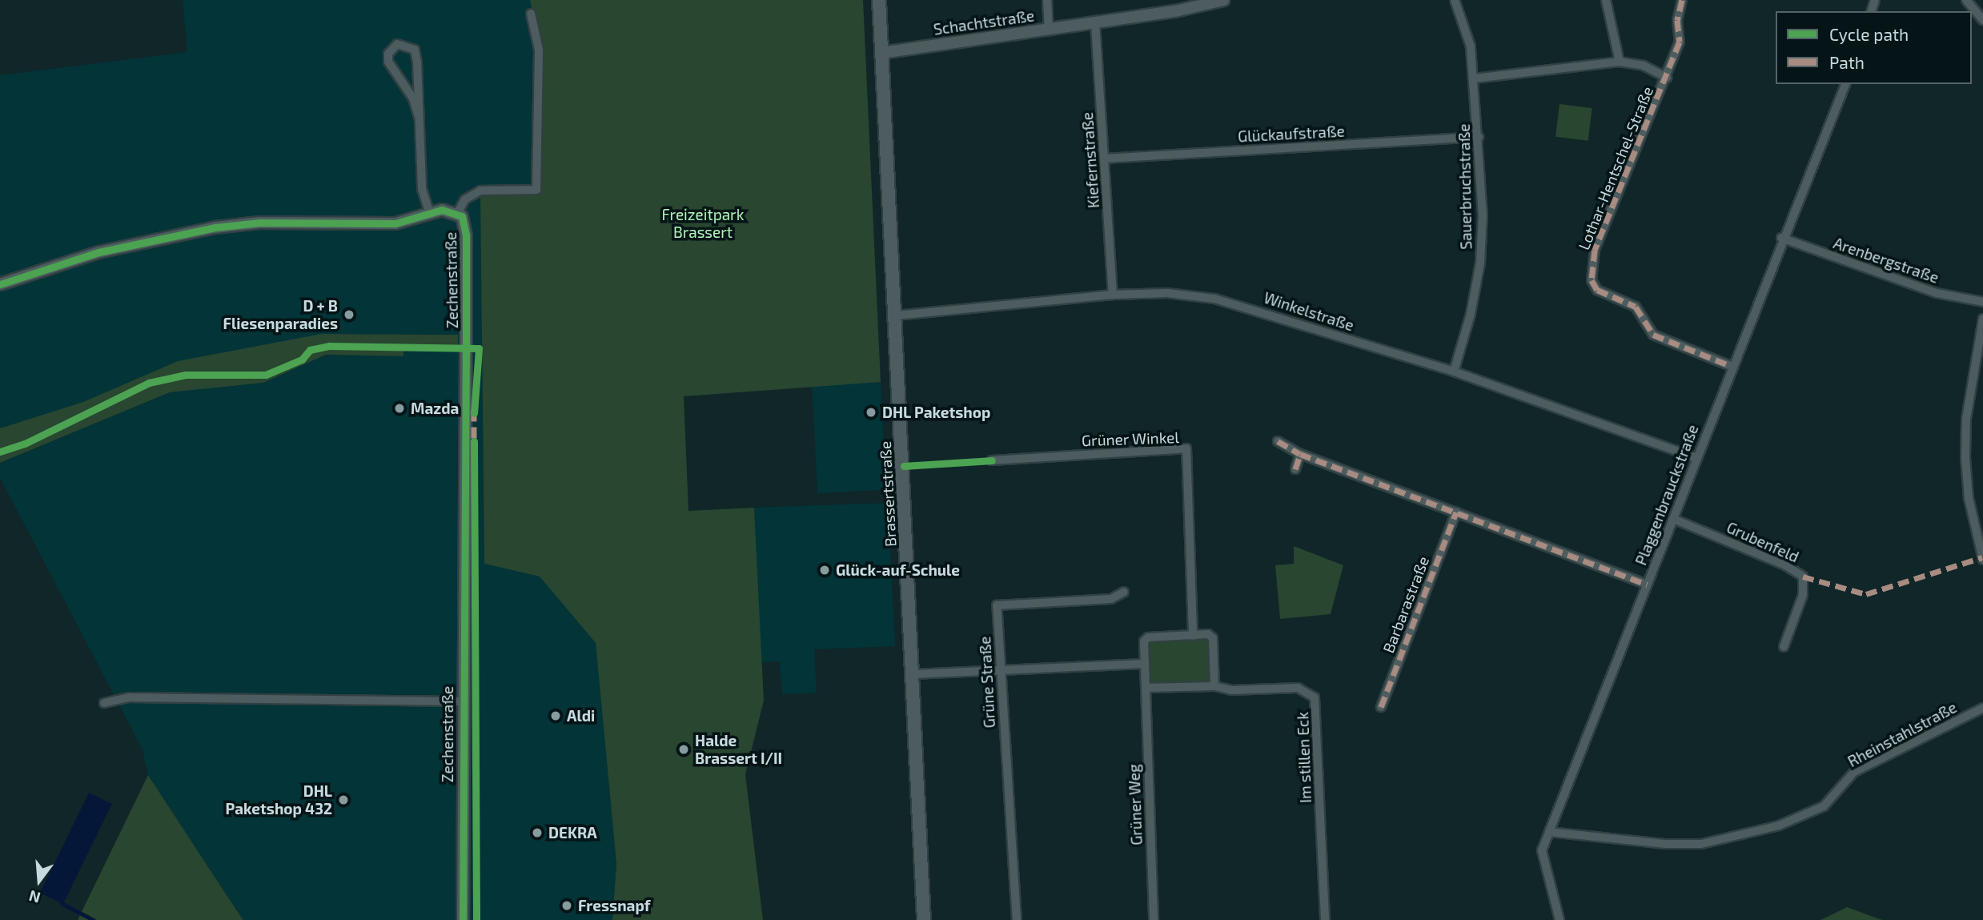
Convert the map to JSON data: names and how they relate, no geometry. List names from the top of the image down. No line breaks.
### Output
{"streets":{"main road":["Brassertstraße"],"street":["Schachtstraße","Glückaufstraße","Kiefernstraße","Lothar-Hentschel-Straße","Sauerbruchstraße","Arenbergstraße","Zechenstraße","Winkelstraße","Grüner Winkel","Plaggenbrauckstraße","Grubenfeld","Barbarastraße","Grüne Straße","Rheinstahlstraße","Im stillen Eck","Grüner Weg"]},"crossings":[["Schachtstraße","Kiefernstraße"],["Schachtstraße","Brassertstraße"],["Glückaufstraße","Kiefernstraße"],["Glückaufstraße","Sauerbruchstraße"],["Kiefernstraße","Winkelstraße"],["Lothar-Hentschel-Straße","Plaggenbrauckstraße"],["Sauerbruchstraße","Winkelstraße"],["Arenbergstraße","Plaggenbrauckstraße"],["Winkelstraße","Brassertstraße"],["Winkelstraße","Plaggenbrauckstraße"],["Grüner Winkel","Grüner Weg"],["Plaggenbrauckstraße","Grubenfeld"],["Plaggenbrauckstraße","Rheinstahlstraße"],["Im stillen Eck","Grüner Weg"]],"parks":["Freizeitpark Brassert"],"places":["D + B Fliesenparadies","Mazda","DHL Paketshop","Glück-auf-Schule","Aldi","Halde Brassert I/II","DHL Paketshop 432","DEKRA","Fressnapf"],"legend":["Cycle path","Path"],"north":"bottom"}
